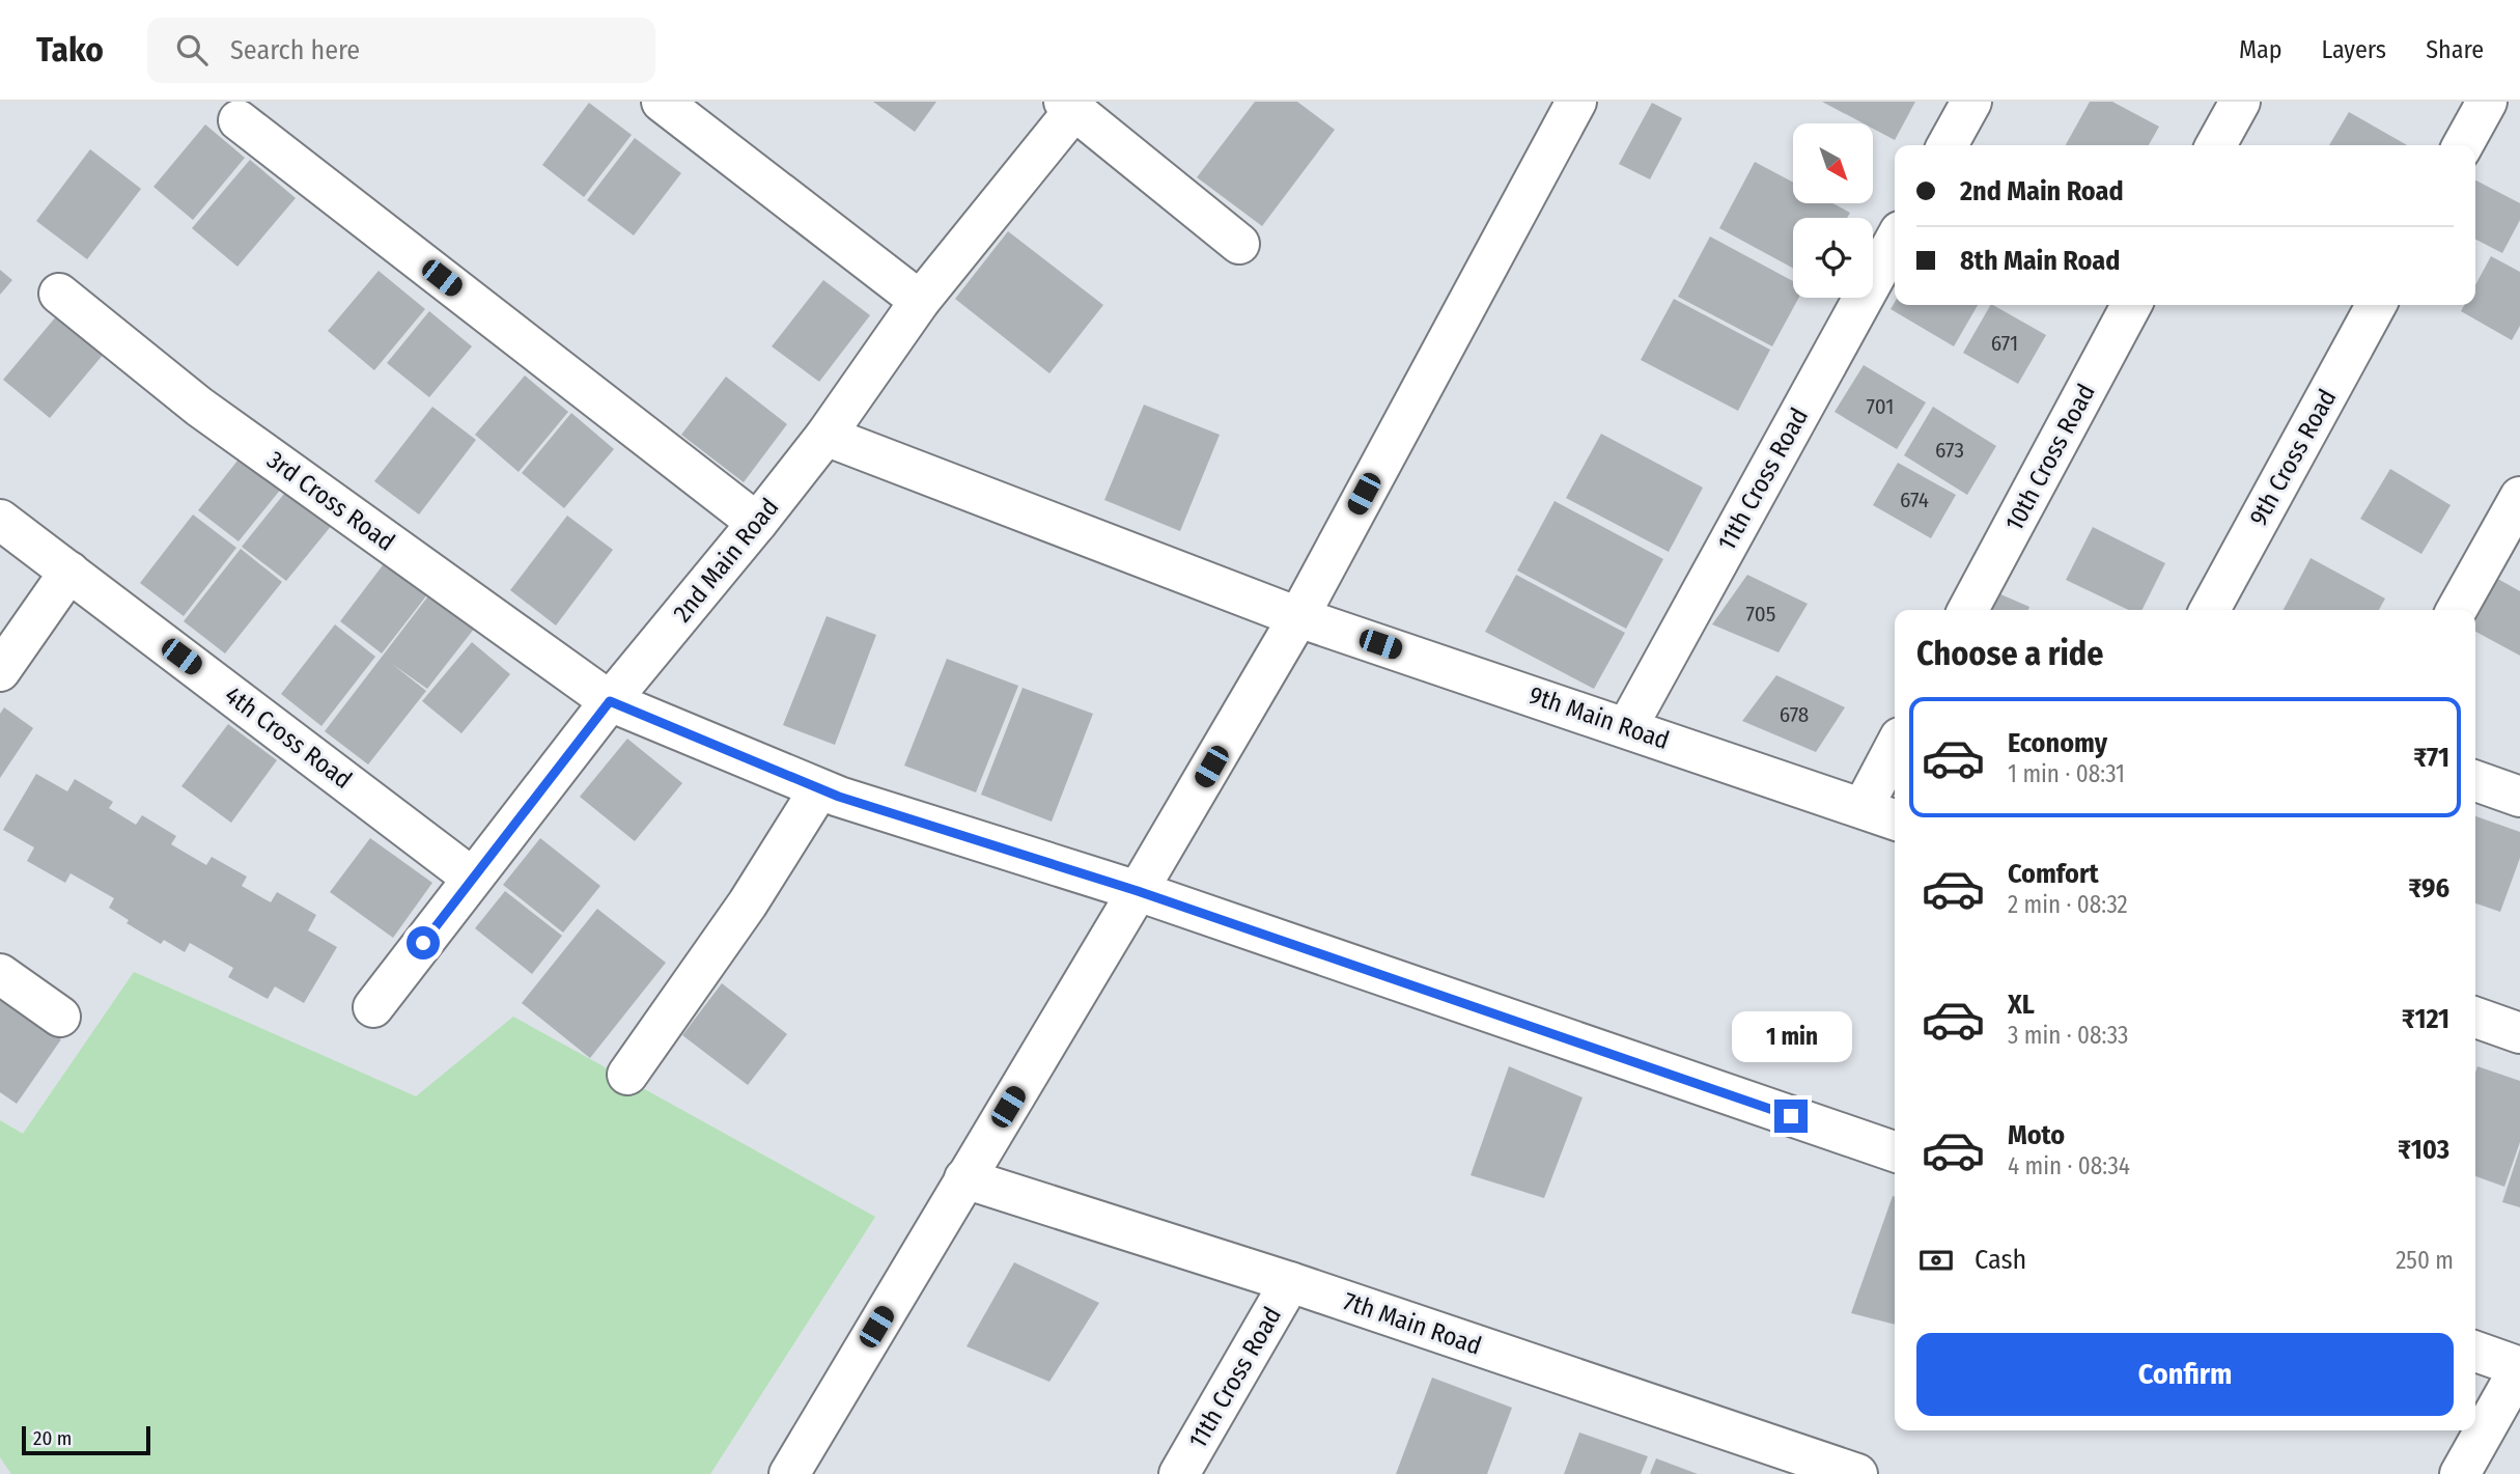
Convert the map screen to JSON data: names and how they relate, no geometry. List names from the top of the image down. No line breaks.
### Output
{"streets":{"street":["10th Cross Road","9th Cross Road","11th Cross Road","3rd Cross Road","2nd Main Road","9th Main Road","4th Cross Road","7th Main Road"]},"crossings":[["11th Cross Road","9th Main Road"],["11th Cross Road","7th Main Road"],["3rd Cross Road","2nd Main Road"],["2nd Main Road","9th Main Road"],["2nd Main Road","4th Cross Road"]],"house_numbers":["671","701","673","674","705","678"],"scale_bar":"20 m","north":"bottom right","page":{"header":"Tako","search":"Search here","nav":["Map","Layers","Share"],"banner":["2nd Main Road","8th Main Road"],"heading":"Choose a ride","list":[{"name":"Economy","note":"1 min · 08:31","value":"₹71"},{"name":"Comfort","note":"2 min · 08:32","value":"₹96"},{"name":"XL","note":"3 min · 08:33","value":"₹121"},{"name":"Moto","note":"4 min · 08:34","value":"₹103"}],"bubble":"1 min","pay":["Cash","250 m"],"buttons":"Confirm","scale":"20 m"}}
